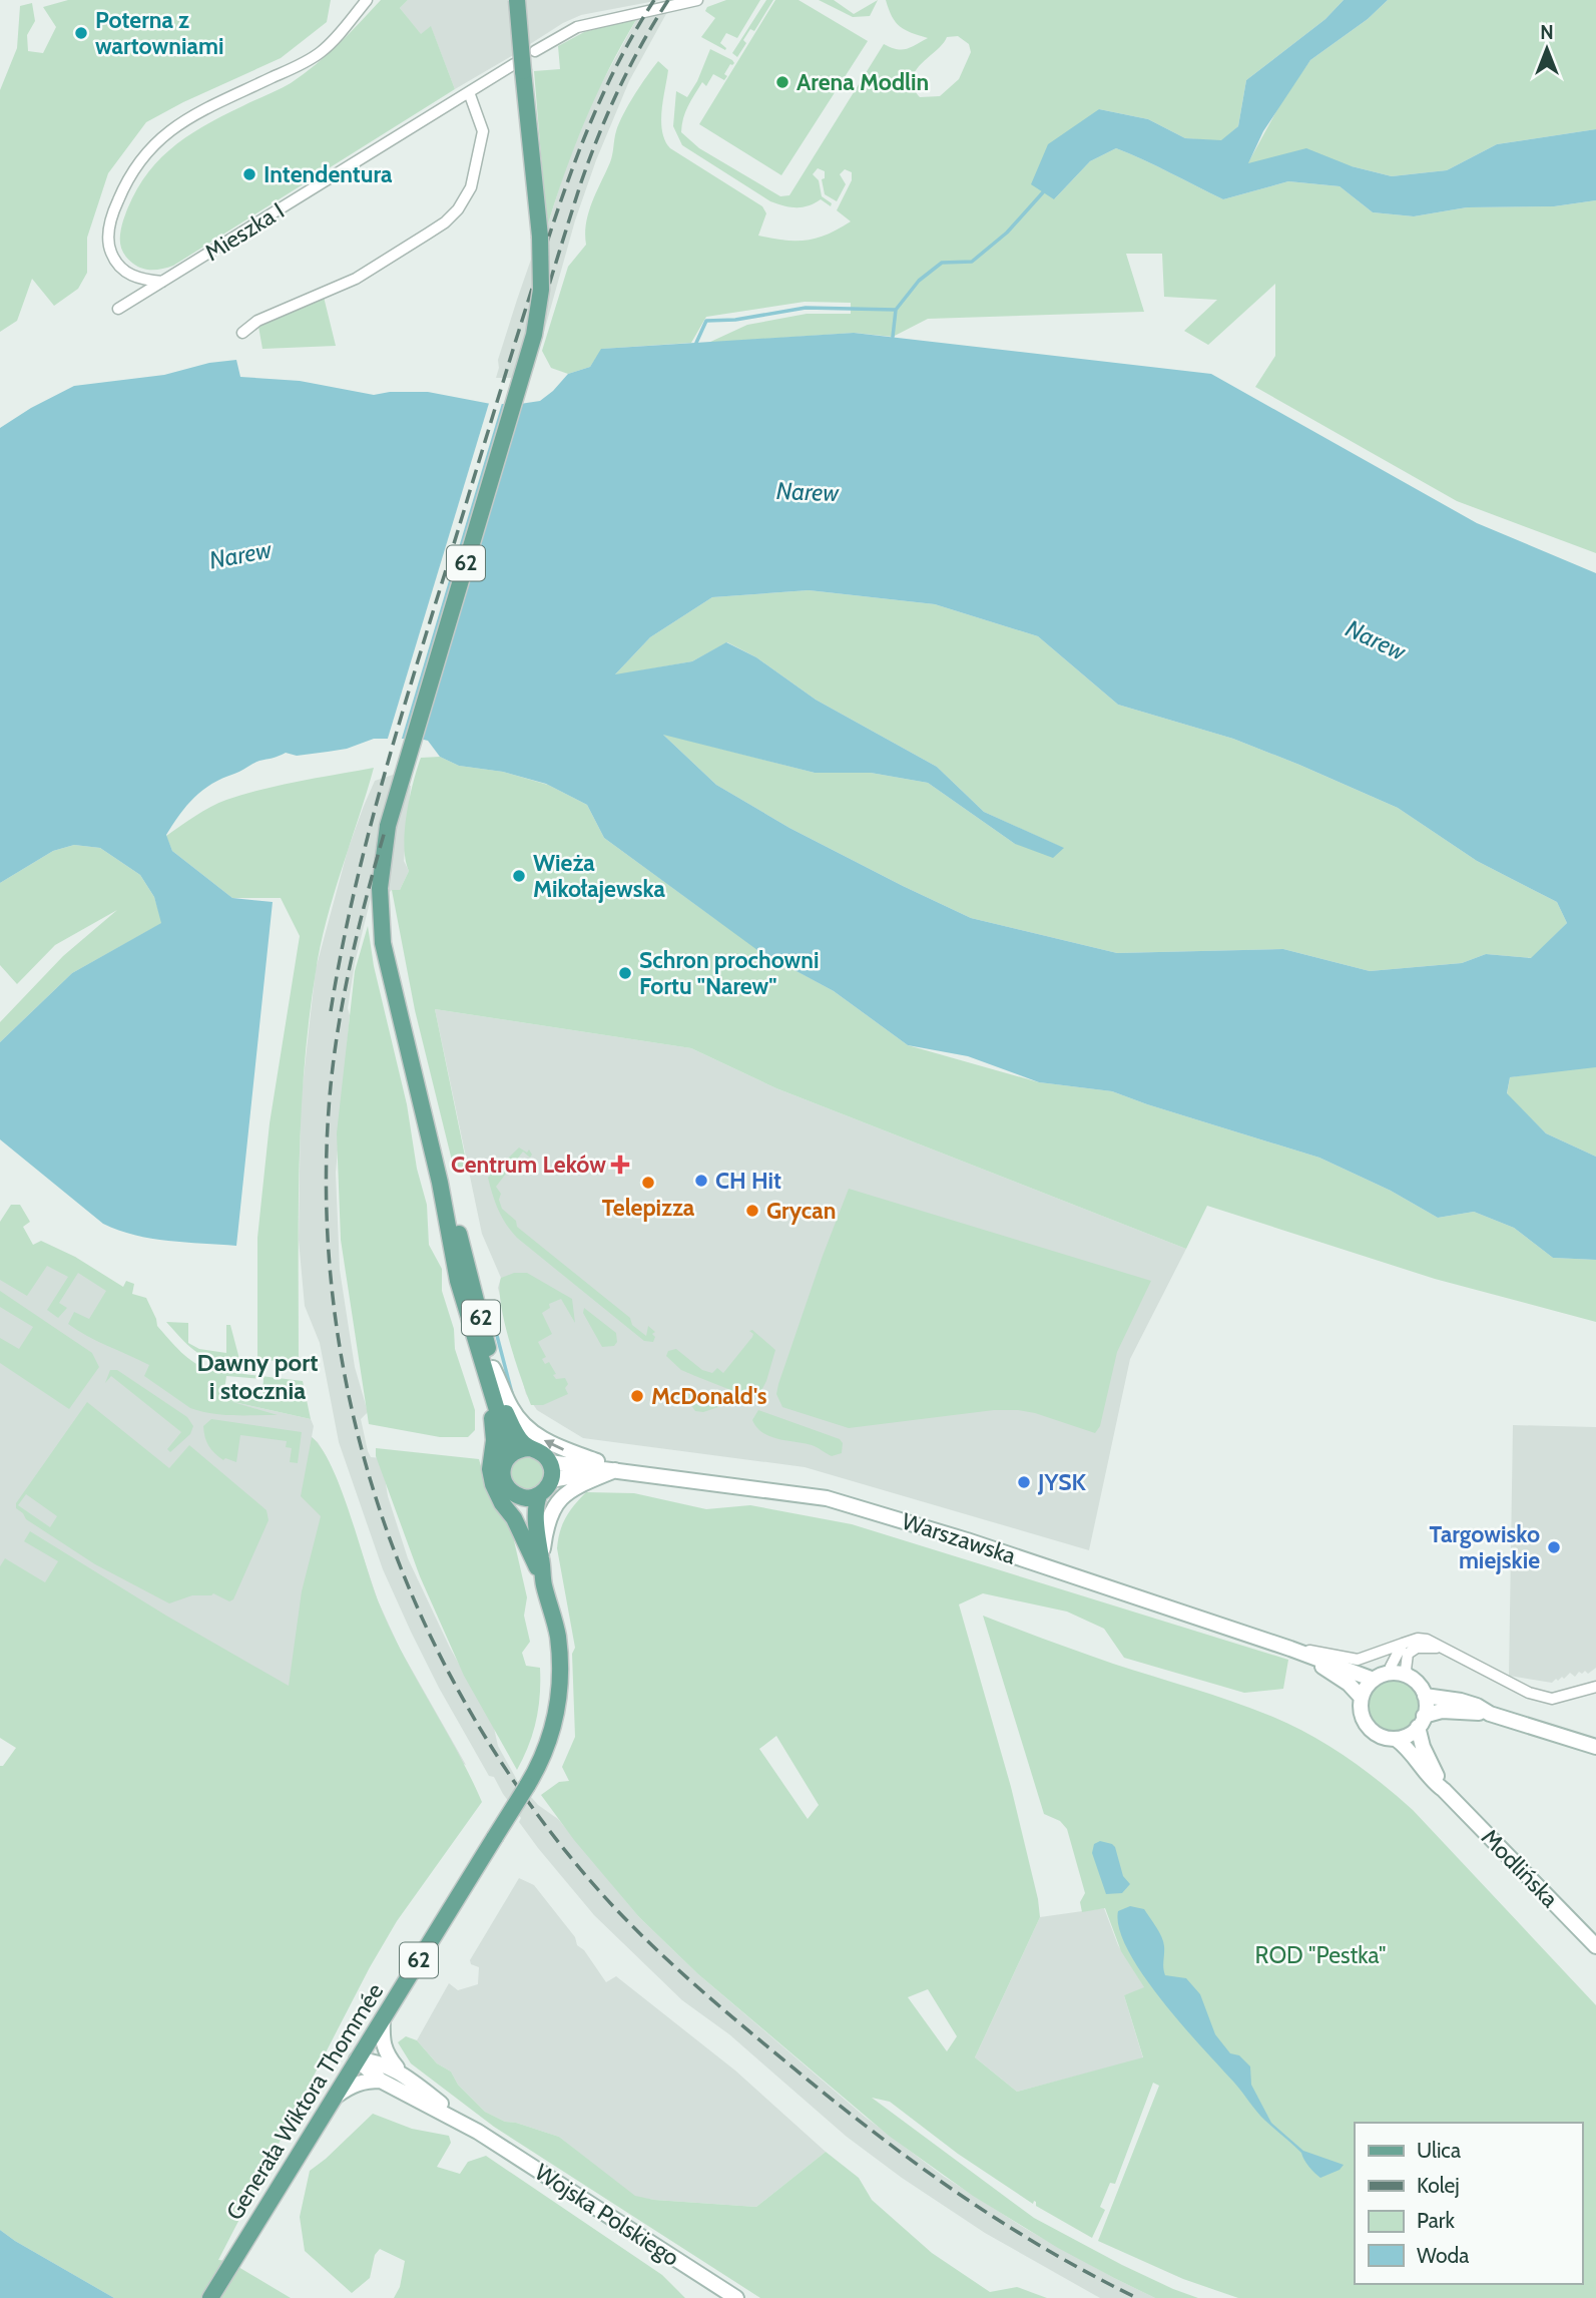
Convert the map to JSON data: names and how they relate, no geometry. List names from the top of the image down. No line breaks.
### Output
{"streets":{"main road":["62","Warszawska","Modlińska","Generała Wiktora Thommée","Wojska Polskiego"],"street":["Mieszka I"]},"crossings":[["Mieszka I","62"],["62","Warszawska"],["62","Generała Wiktora Thommée"],["Warszawska","Modlińska"],["Warszawska","Generała Wiktora Thommée"],["Generała Wiktora Thommée","Wojska Polskiego"]],"districts":["Dawny port i stocznia"],"water":["Narew"],"parks":["ROD \"Pestka\""],"places":{"other":["Poterna z wartowniami","Arena Modlin","Intendentura","Wieża Mikołajewska","Schron prochowni Fortu \"Narew\"","CH Hit","Telepizza","Grycan","McDonald's","JYSK","Targowisko miejskie"],"health":["Centrum Leków"]},"legend":["Ulica","Kolej","Park","Woda"],"north":"top"}
